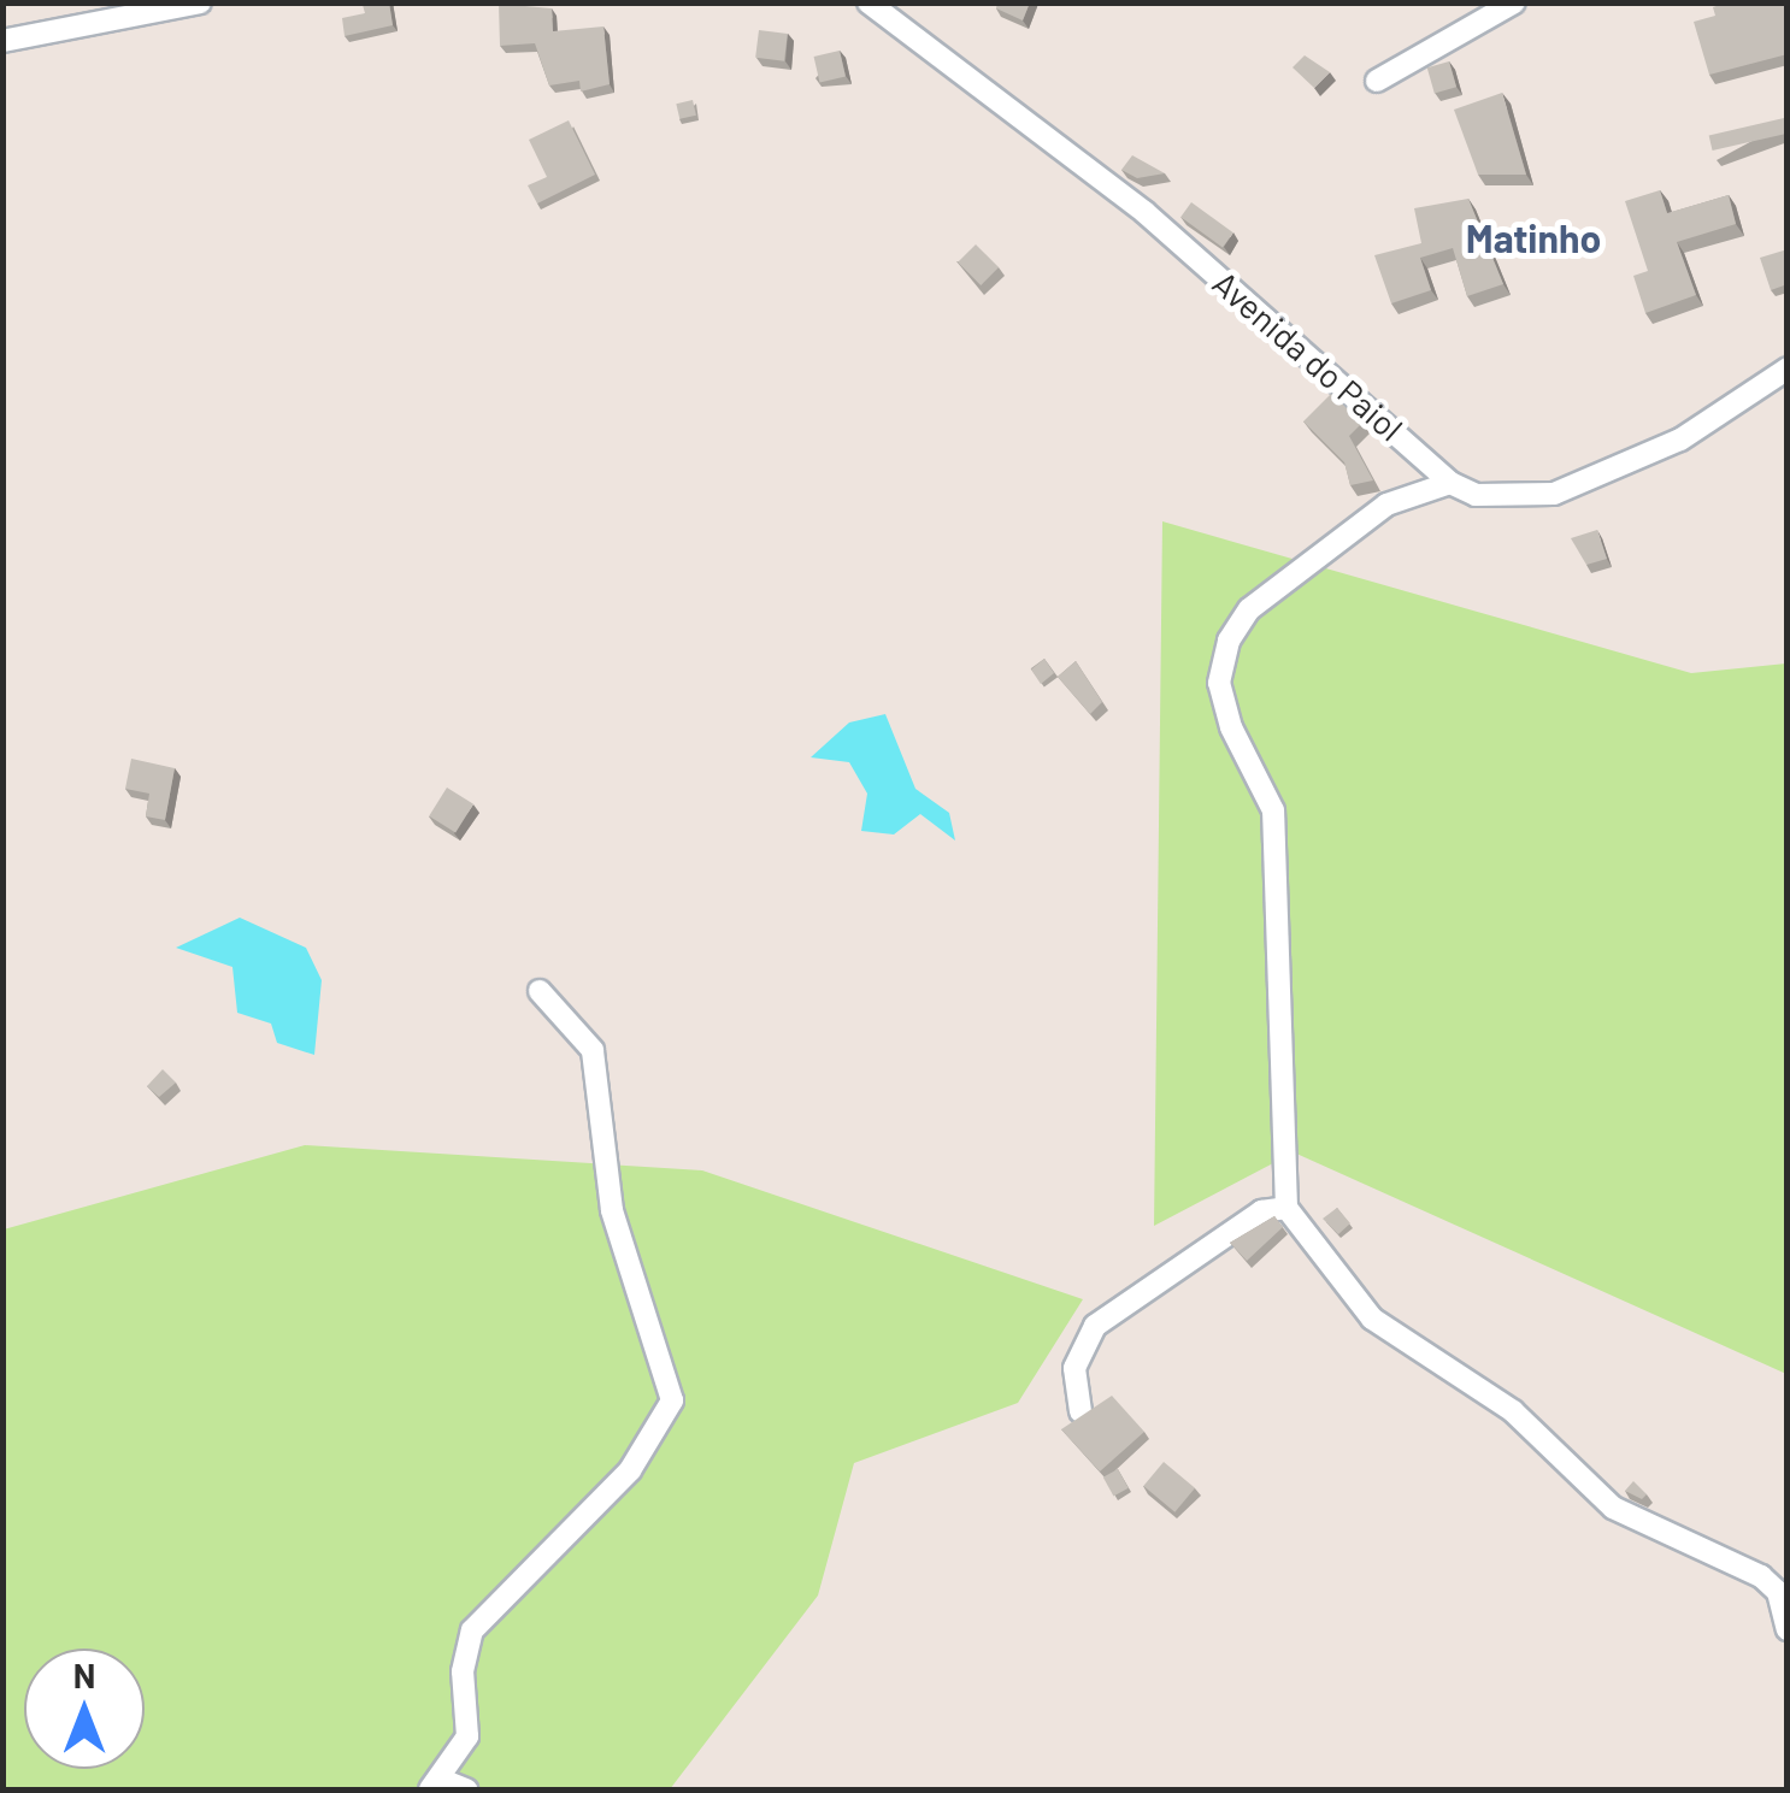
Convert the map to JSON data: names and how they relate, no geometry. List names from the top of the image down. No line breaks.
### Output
{"streets":{"street":["Avenida do Paiol"]},"districts":["Matinho"],"north":"top"}
